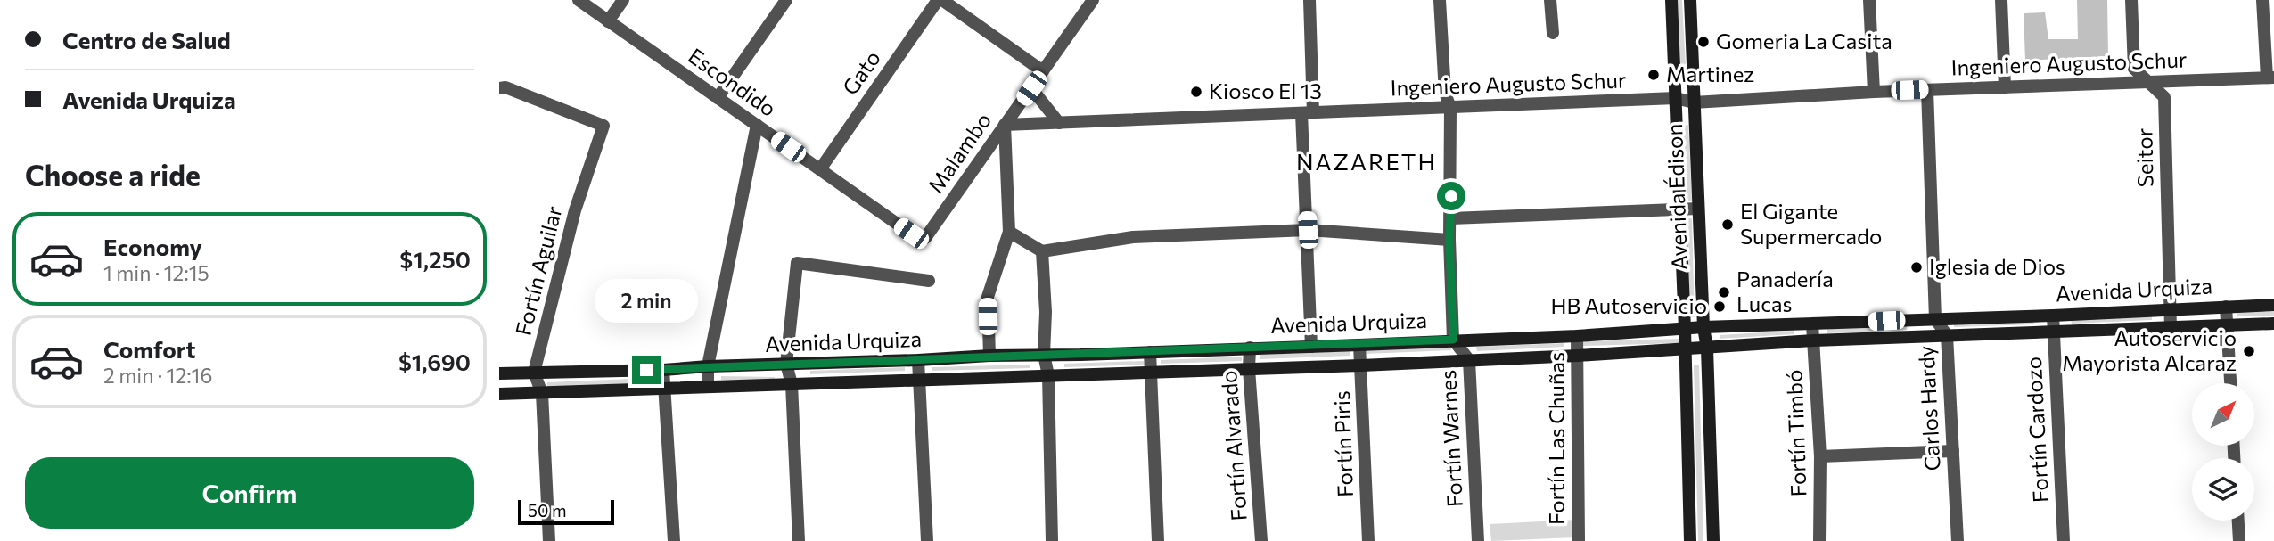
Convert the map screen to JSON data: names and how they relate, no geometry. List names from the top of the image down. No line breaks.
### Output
{"streets":{"main road":["Avenida Édison","Avenida Urquiza"],"street":["Ingeniero Augusto Schur","Gato","Escondido","Malambo","Seitor","Fortín Aguilar","Carlos Hardy","Fortín Cardozo","Fortín Timbó","Fortín Warnes","Fortín Las Chuñas","Fortín Piris","Fortín Alvarado"]},"crossings":[["Ingeniero Augusto Schur","Malambo"],["Ingeniero Augusto Schur","Seitor"],["Ingeniero Augusto Schur","Avenida Édison"],["Ingeniero Augusto Schur","Carlos Hardy"],["Gato","Escondido"],["Escondido","Malambo"],["Seitor","Avenida Urquiza"],["Avenida Édison","Avenida Urquiza"],["Fortín Aguilar","Avenida Urquiza"],["Avenida Urquiza","Carlos Hardy"],["Avenida Urquiza","Fortín Cardozo"],["Avenida Urquiza","Fortín Timbó"],["Avenida Urquiza","Fortín Warnes"],["Avenida Urquiza","Fortín Las Chuñas"],["Avenida Urquiza","Fortín Piris"],["Avenida Urquiza","Fortín Alvarado"]],"districts":["NAZARETH"],"places":["Gomeria La Casita","Martinez","Kiosco El 13","El Gigante Supermercado","Iglesia de Dios","Panadería Lucas","HB Autoservicio","Autoservicio Mayorista Alcaraz"],"scale_bar":"50 m","north":"top right","page":{"banner":["Centro de Salud","Avenida Urquiza"],"heading":"Choose a ride","list":[{"name":"Economy","note":"1 min · 12:15","value":"$1,250"},{"name":"Comfort","note":"2 min · 12:16","value":"$1,690"}],"bubble":"2 min","buttons":"Confirm","scale":"50 m"}}
